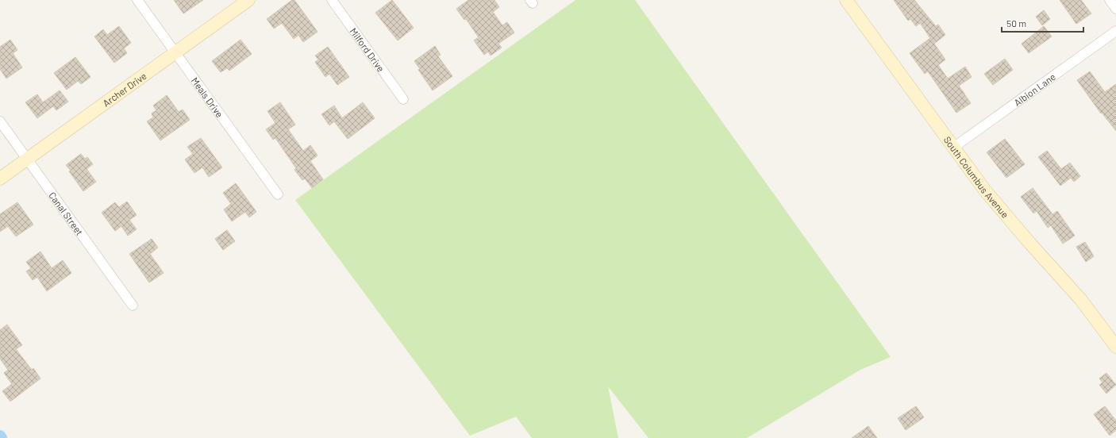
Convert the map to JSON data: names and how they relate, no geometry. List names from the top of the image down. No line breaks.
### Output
{"streets":{"main road":["Archer Drive","South Columbus Avenue"],"street":["Milford Drive","Albion Lane","Meals Drive","Canal Street"]},"crossings":[["Albion Lane","South Columbus Avenue"],["Archer Drive","Meals Drive"],["Archer Drive","Canal Street"]],"scale_bar":"50 m"}
